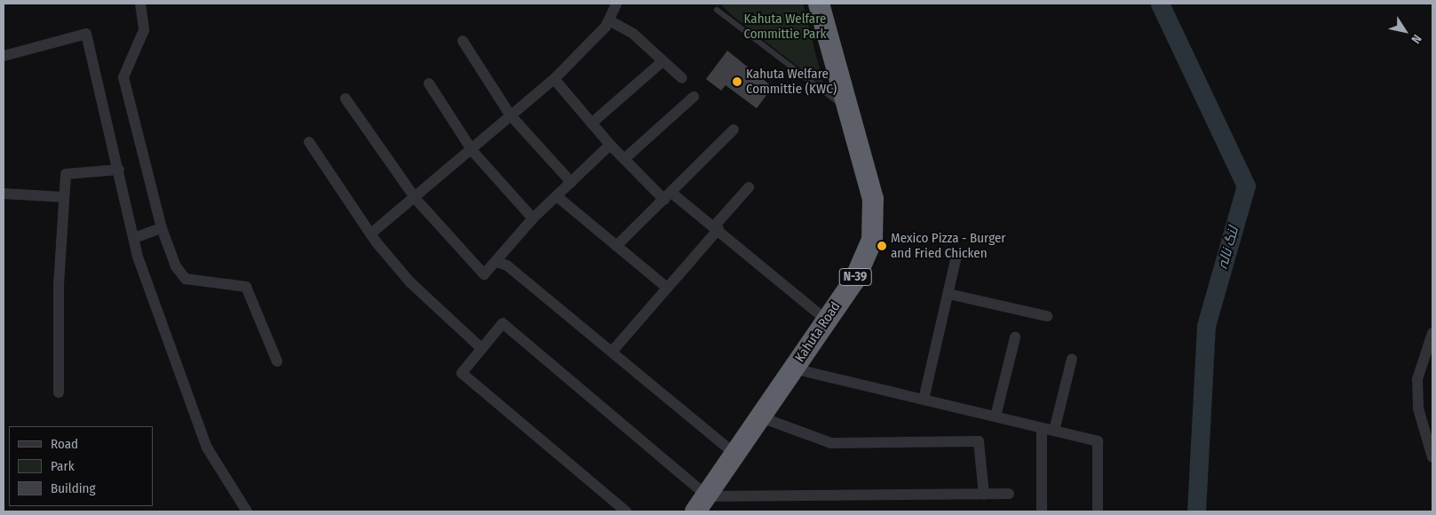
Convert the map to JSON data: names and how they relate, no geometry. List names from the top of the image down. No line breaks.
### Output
{"streets":{"highway":["N-39","Kahuta Road"]},"water":["لنگ نالہ"],"parks":["Kahuta Welfare Committie Park"],"places":["Kahuta Welfare Committie (KWC)","Mexico Pizza - Burger and Fried Chicken"],"legend":["Road","Park","Building"],"north":"bottom right"}
